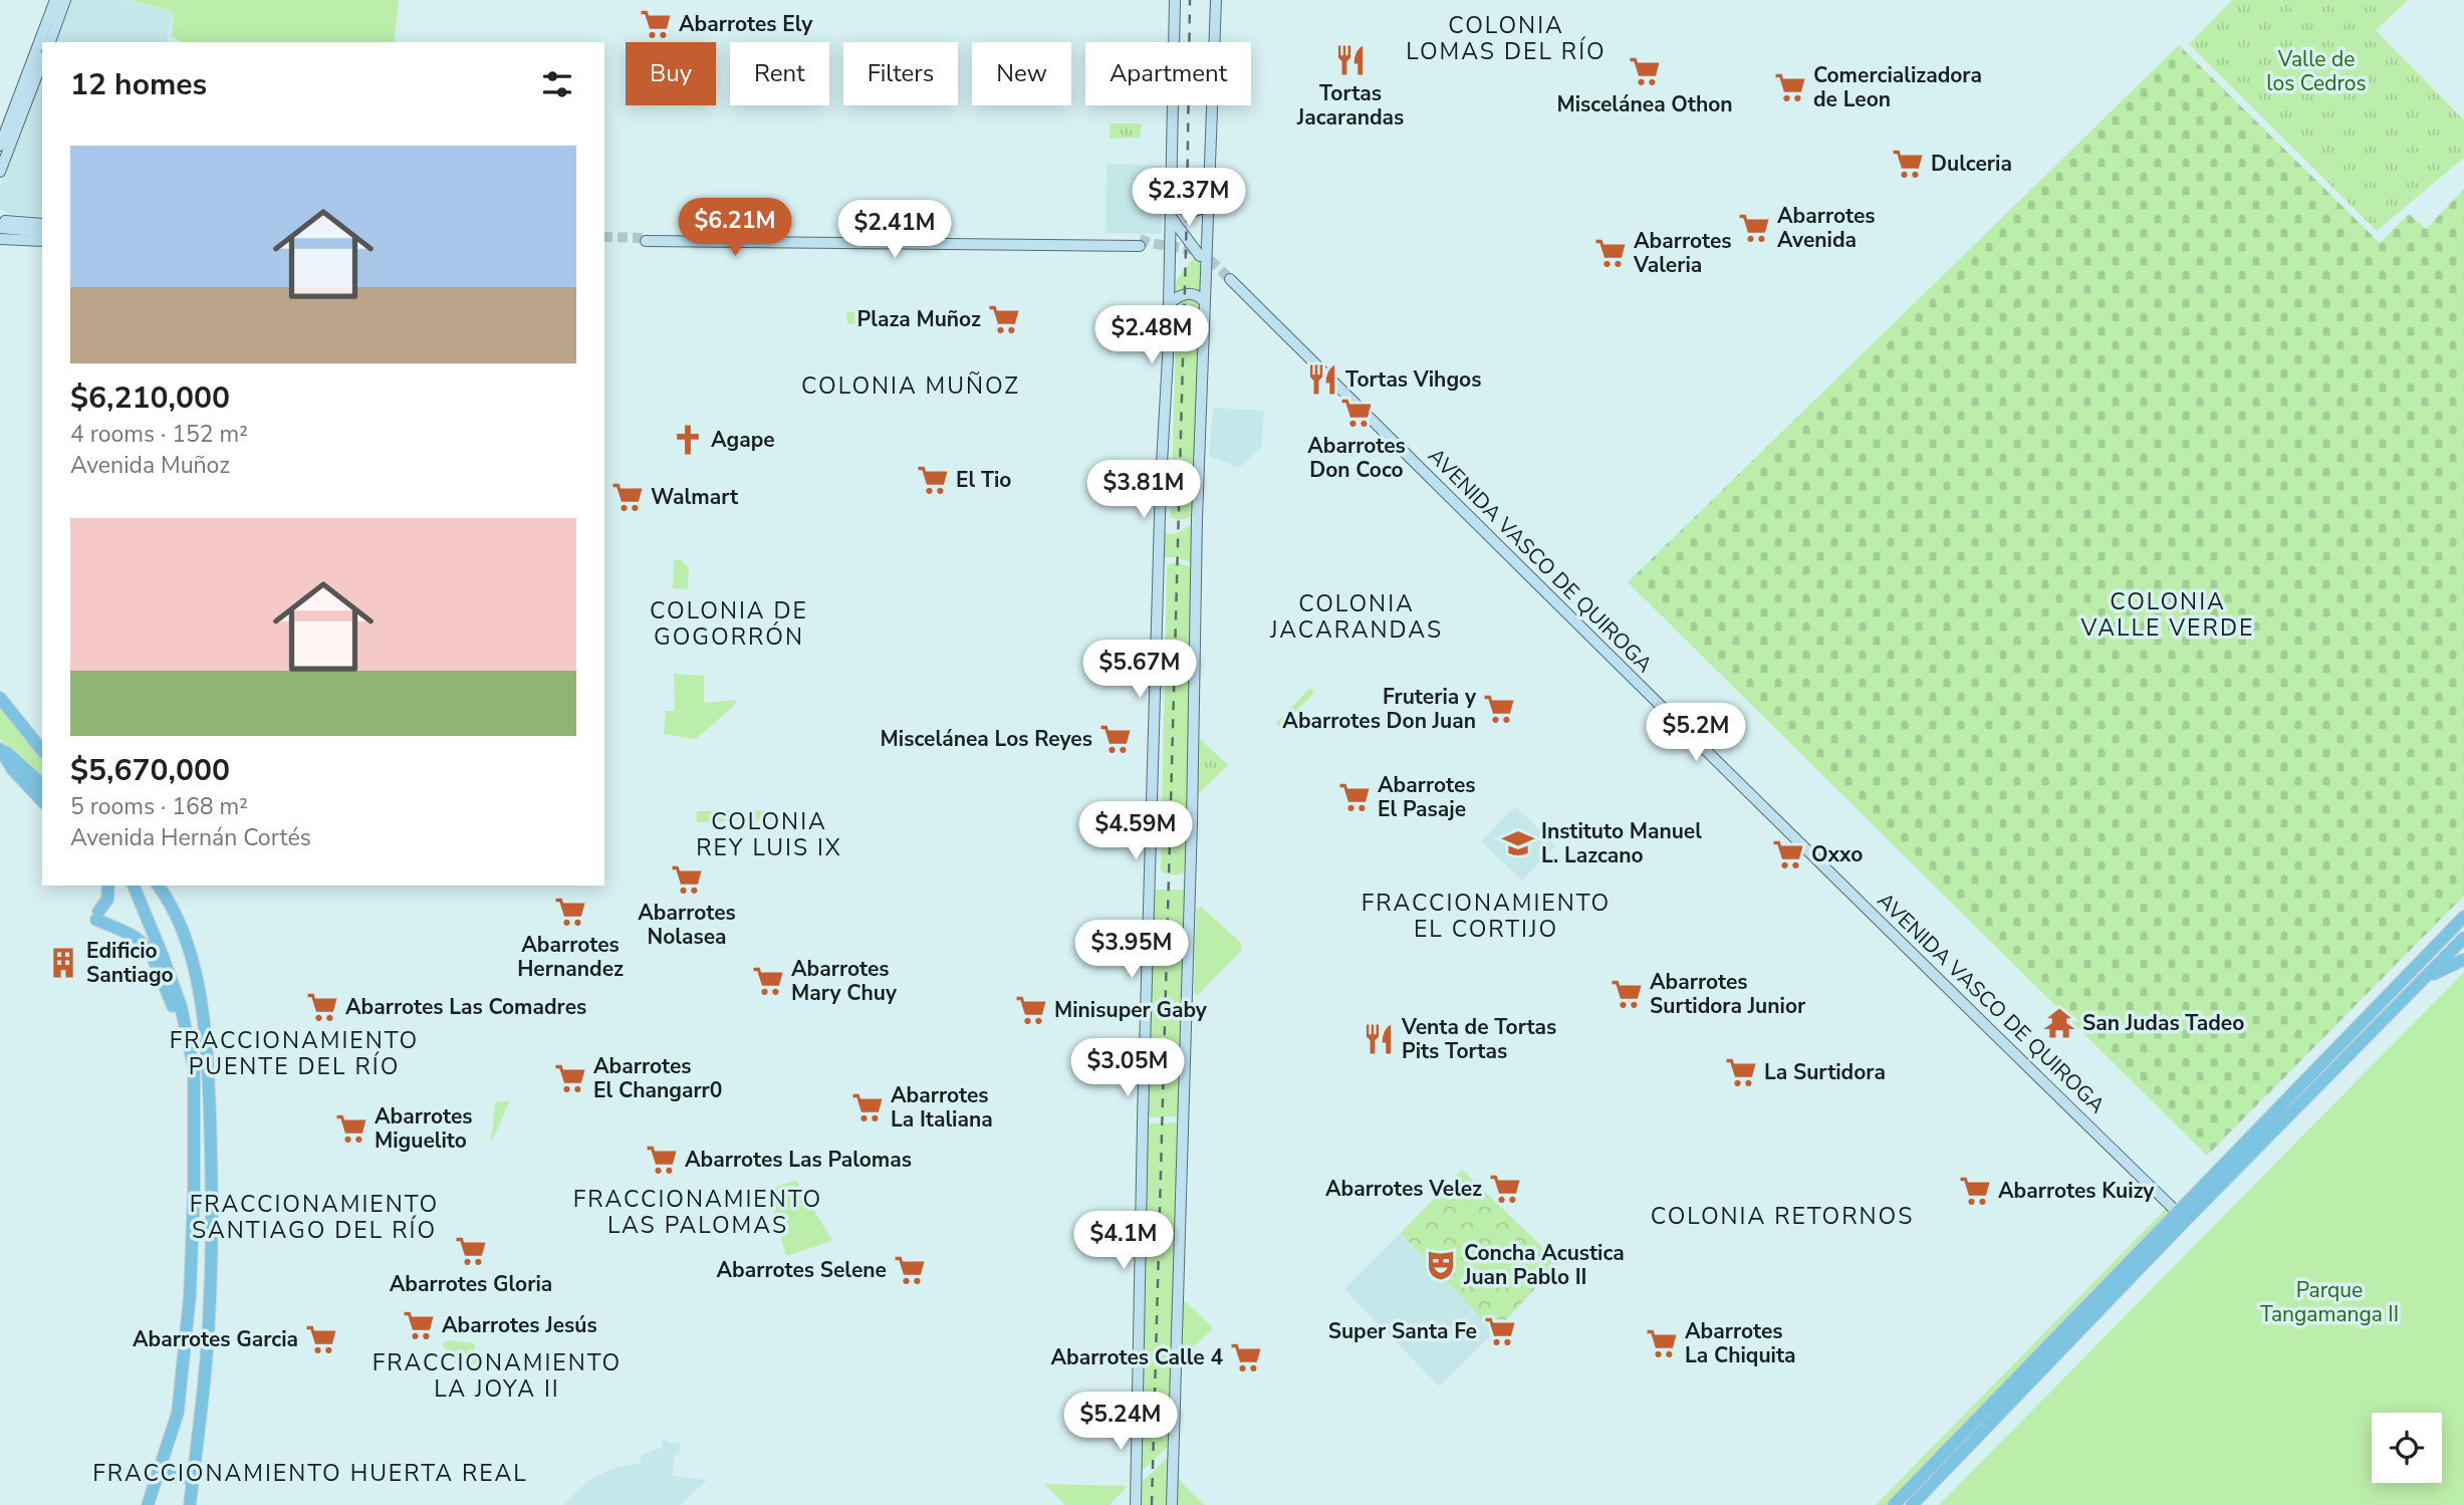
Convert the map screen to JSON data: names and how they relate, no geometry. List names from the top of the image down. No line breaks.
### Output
{"streets":{"main road":["AVENIDA VASCO DE QUIROGA"]},"districts":["COLONIA LOMAS DEL RÍO","COLONIA MUÑOZ","COLONIA VALLE VERDE","COLONIA JACARANDAS","COLONIA DE GOGORRÓN","COLONIA REY LUIS IX","FRACCIONAMIENTO EL CORTIJO","FRACCIONAMIENTO PUENTE DEL RÍO","FRACCIONAMIENTO LAS PALOMAS","FRACCIONAMIENTO SANTIAGO DEL RÍO","COLONIA RETORNOS","FRACCIONAMIENTO LA JOYA II","FRACCIONAMIENTO HUERTA REAL"],"parks":["Valle de los Cedros","Parque Tangamanga II"],"places":{"supermarket":["Abarrotes Ely","Miscelánea Othon","Comercializadora de Leon","Dulceria","Abarrotes Avenida","Abarrotes Valeria","Plaza Muñoz","Abarrotes Don Coco","El Tio","Walmart","Fruteria y Abarrotes Don Juan","Miscelánea Los Reyes","Abarrotes El Pasaje","Oxxo","Abarrotes Nolasea","Abarrotes Hernandez","Abarrotes Mary Chuy","Abarrotes Surtidora Junior","Abarrotes Las Comadres","Minisuper Gaby","La Surtidora","Abarrotes El Changarr0","Abarrotes La Italiana","Abarrotes Miguelito","Abarrotes Las Palomas","Abarrotes Velez","Abarrotes Kuizy","Abarrotes Gloria","Abarrotes Selene","Abarrotes Jesús","Super Santa Fe","Abarrotes Garcia","Abarrotes La Chiquita","Abarrotes Calle 4"],"restaurant":["Tortas Jacarandas","Tortas Vihgos","Venta de Tortas Pits Tortas"],"church":["Agape"],"school or university":["Instituto Manuel L. Lazcano"],"building":["Edificio Santiago"],"temple":["San Judas Tadeo"],"theatre":["Concha Acustica Juan Pablo II"]},"page":{"chip":["Buy","Rent","Filters","New","Apartment"],"heading":"12 homes","list":[{"name":"$6,210,000","note":"4 rooms · 152 m² · Avenida Muñoz"},{"name":"$5,670,000","note":"5 rooms · 168 m² · Avenida Hernán Cortés"}],"price":["$2.37M","$6.21M","$2.41M","$2.48M","$3.81M","$5.67M","$5.2M","$4.59M","$3.95M","$3.05M","$4.1M","$5.24M"]}}
